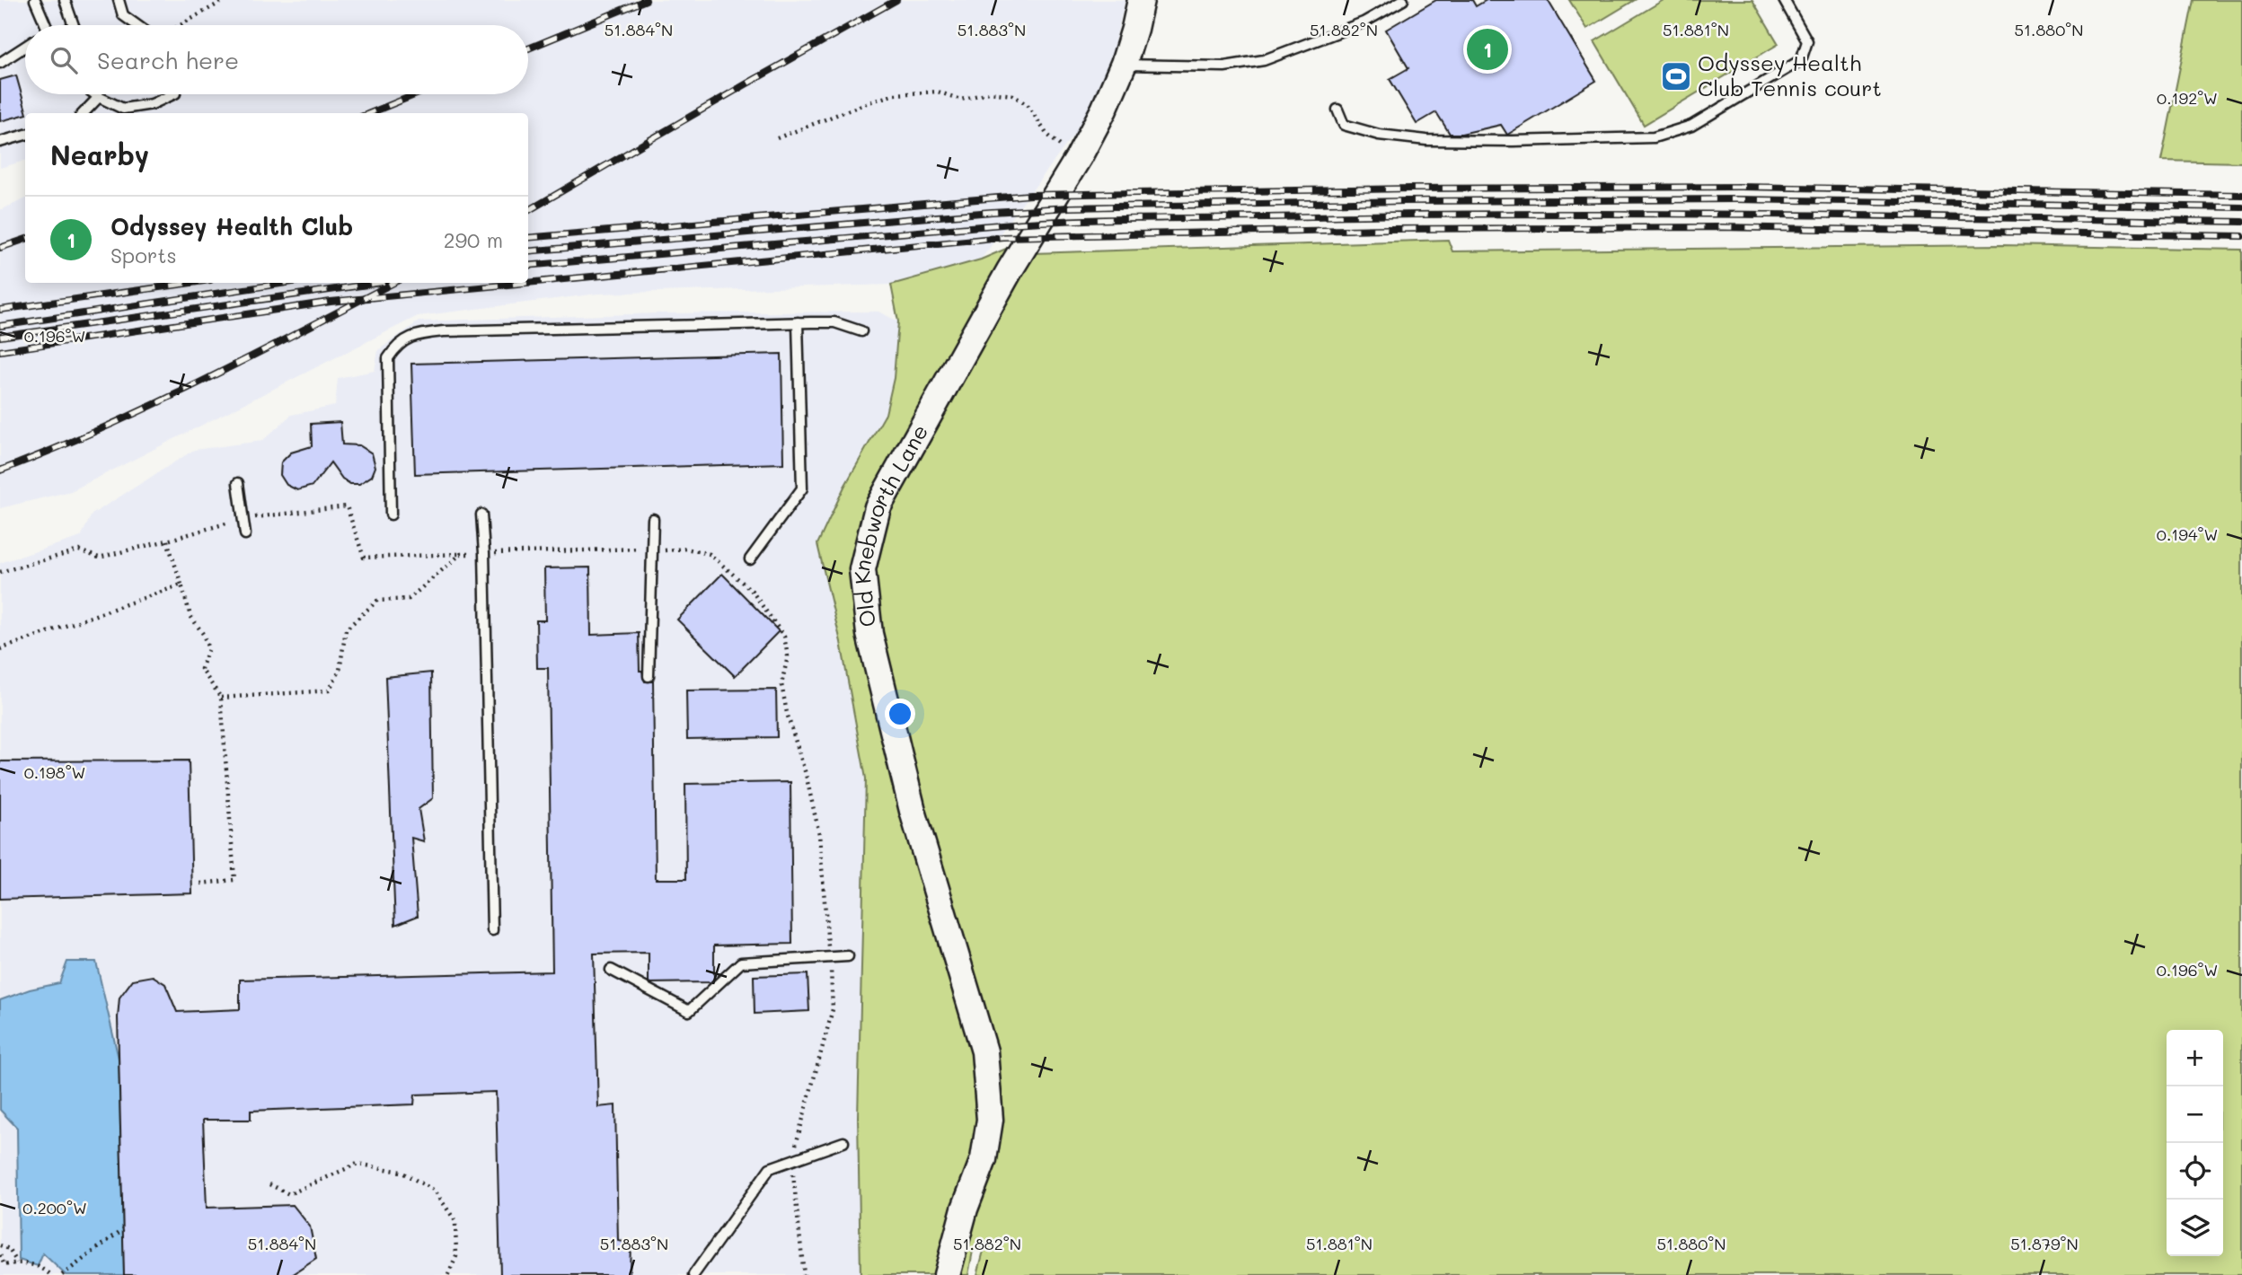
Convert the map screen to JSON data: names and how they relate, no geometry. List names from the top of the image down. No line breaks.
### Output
{"streets":{"street":["Old Knebworth Lane"]},"places":{"sports":["Odyssey Health Club Tennis court"]},"page":{"pins":"1","search":"Search here","heading":"Nearby","list":[{"mark":"1","name":"Odyssey Health Club","note":"Sports","value":"290 m"}],"map_buttons":["+","−"]},"coordinates":["51.884°N","51.883°N","51.882°N","51.881°N","51.880°N","0.192°W","0.196°W","0.194°W","0.198°W","0.200°W","51.879°N"]}
